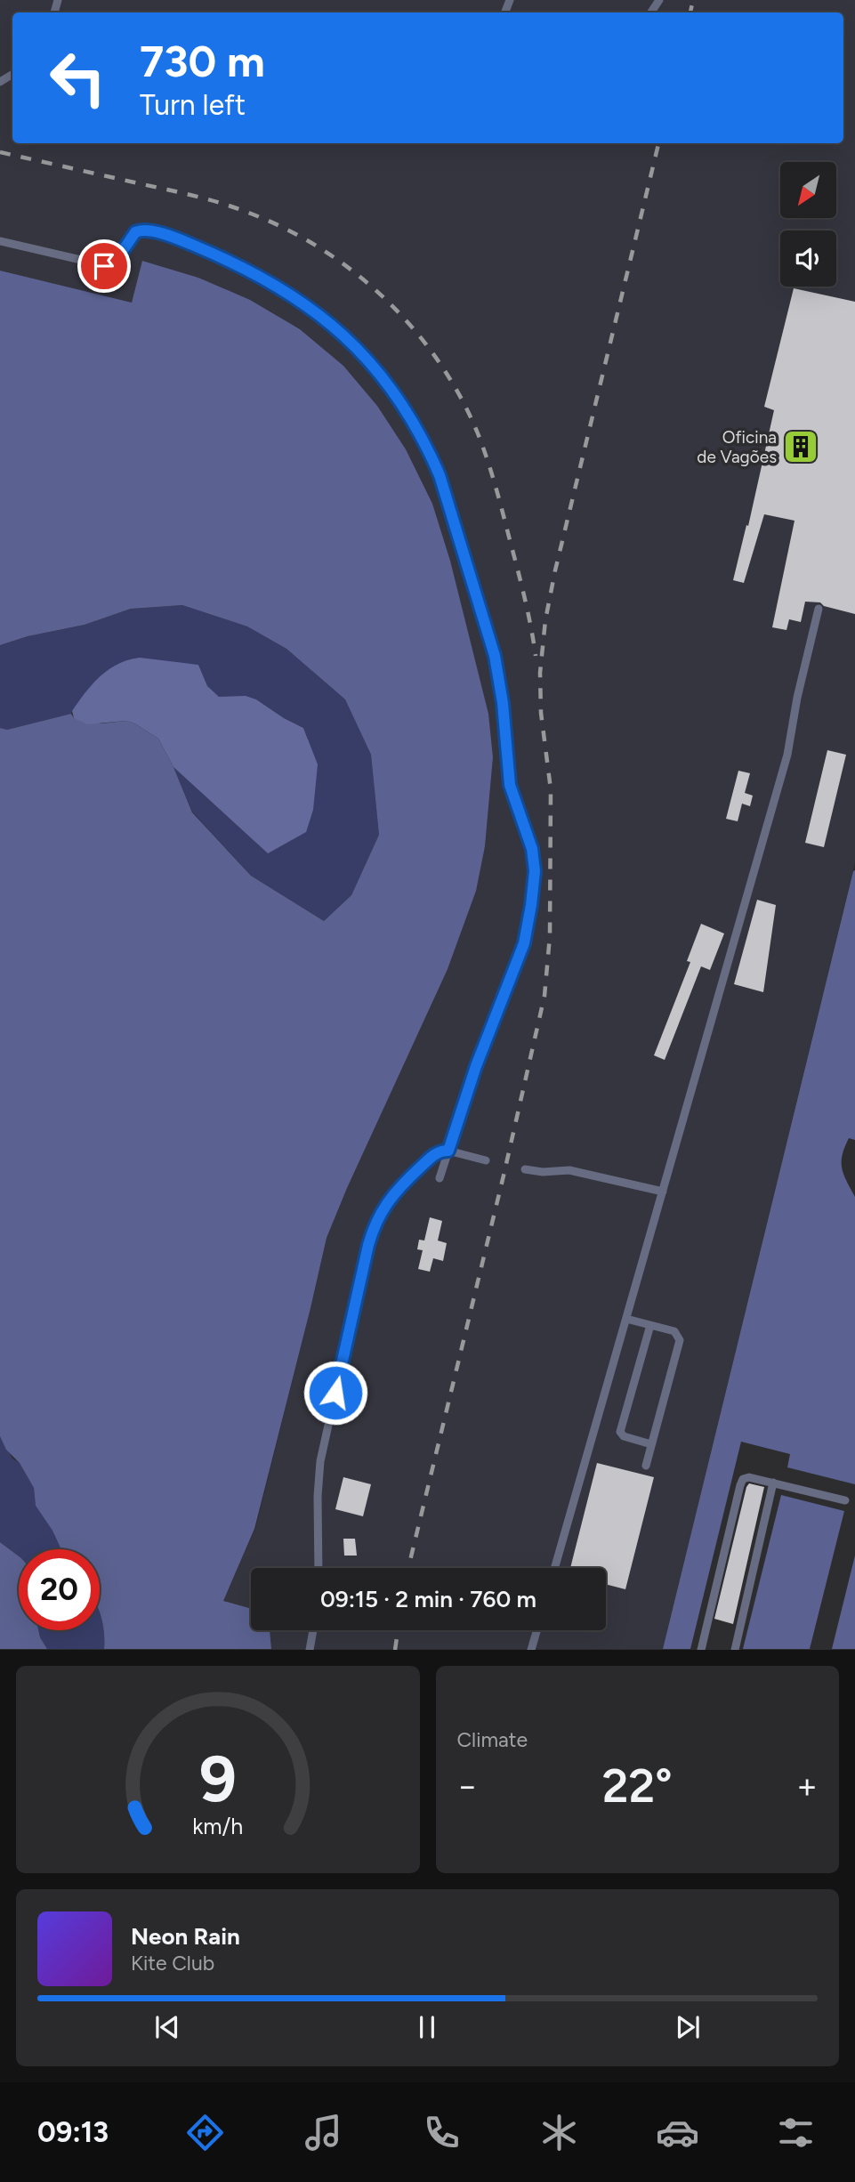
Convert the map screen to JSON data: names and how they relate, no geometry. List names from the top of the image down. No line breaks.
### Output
{"places":{"building":["Oficina de Vagões"]},"north":"bottom left","page":{"turn":["730 m","Turn left"],"limit":"20","trip":"09:15 · 2 min · 760 m","tile":"Climate","heat":["−","22°","+"],"song":["Neon Rain","Kite Club"],"tabs":"09:13","gauge":["9","km/h"]}}
